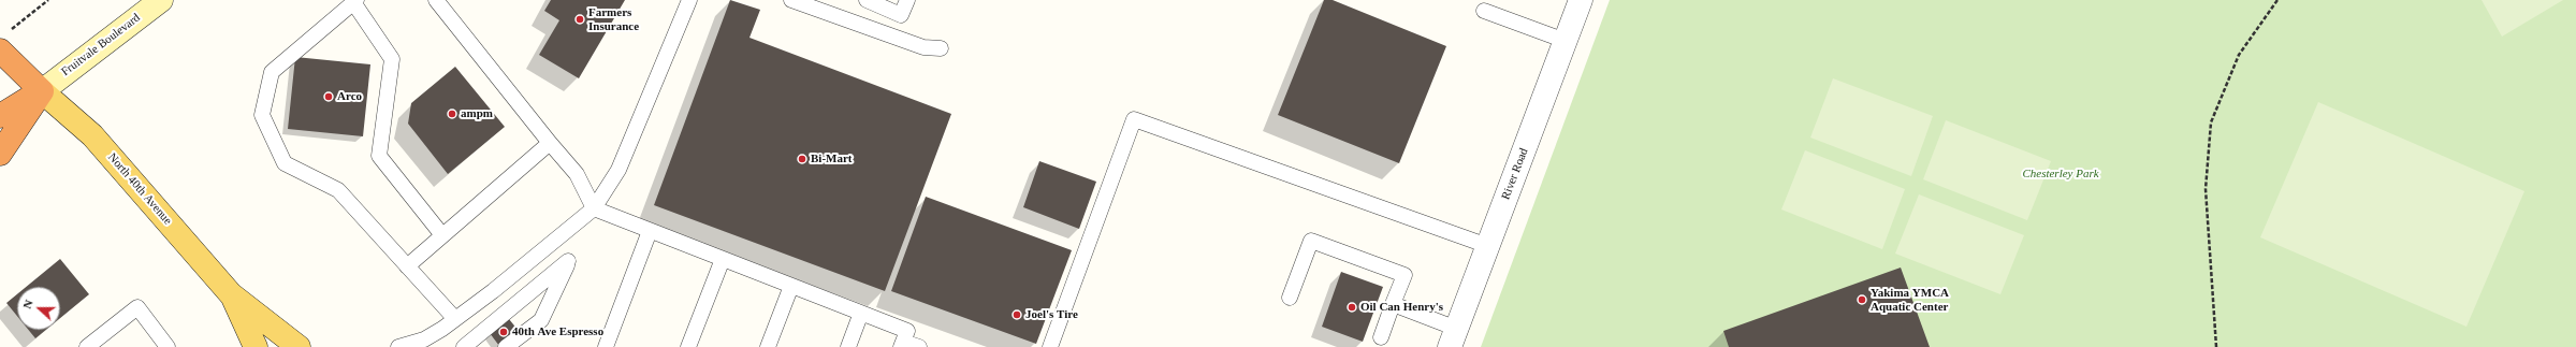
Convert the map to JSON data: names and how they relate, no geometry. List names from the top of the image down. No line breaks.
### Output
{"streets":{"main road":["Fruitvale Boulevard","North 40th Avenue"],"street":["River Road"]},"crossings":[["Fruitvale Boulevard","North 40th Avenue"]],"parks":["Chesterley Park"],"places":["Farmers Insurance","Arco","ampm","Bi-Mart","Yakima YMCA Aquatic Center","Oil Can Henry's","Joel's Tire","40th Ave Espresso"],"north":"left"}
